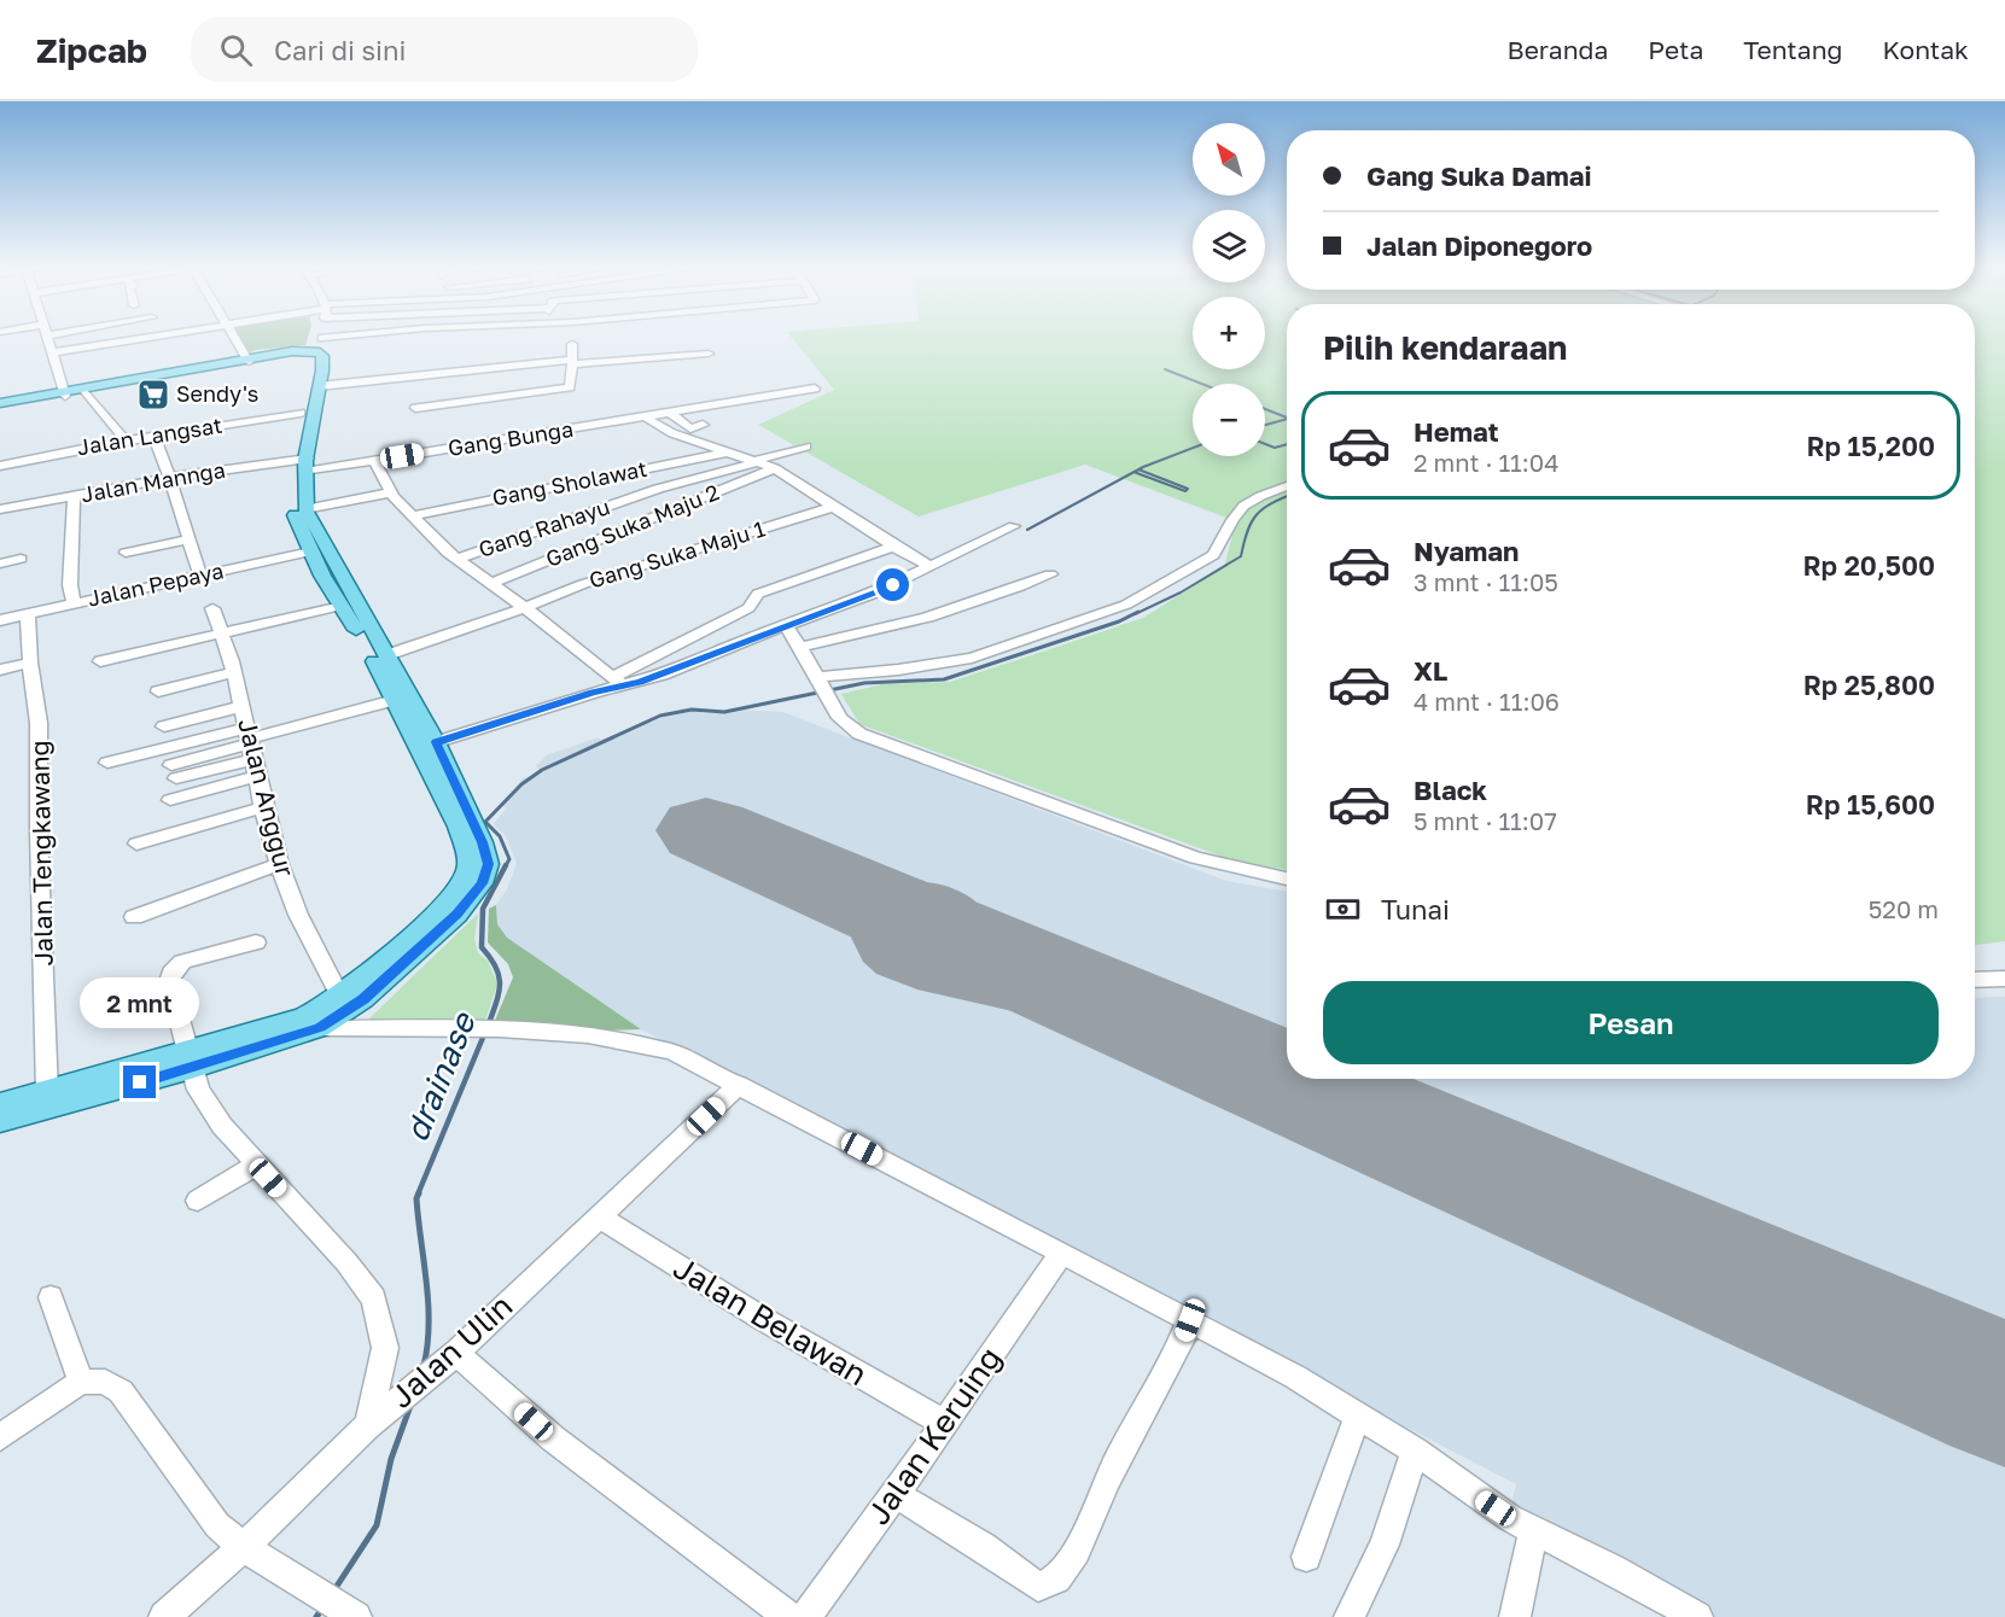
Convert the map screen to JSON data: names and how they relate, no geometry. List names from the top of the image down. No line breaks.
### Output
{"streets":{"street":["Jalan Langsat","Gang Bunga","Jalan Mannga","Gang Sholawat","Gang Suka Maju 2","Gang Rahayu","Gang Suka Maju 1","Jalan Pepaya","Jalan Anggur","Jalan Tengkawang","Jalan Belawan","Jalan Ulin","Jalan Keruing"]},"crossings":[["Gang Bunga","Jalan Mannga"],["Jalan Pepaya","Jalan Tengkawang"],["Jalan Belawan","Jalan Ulin"],["Jalan Belawan","Jalan Keruing"]],"water":["drainase"],"places":{"supermarket":["Sendy's"]},"north":"top left","page":{"header":"Zipcab","search":"Cari di sini","nav":["Beranda","Peta","Tentang","Kontak"],"map_buttons":["+","−"],"banner":["Gang Suka Damai","Jalan Diponegoro"],"heading":"Pilih kendaraan","list":[{"name":"Hemat","note":"2 mnt · 11:04","value":"Rp 15,200"},{"name":"Nyaman","note":"3 mnt · 11:05","value":"Rp 20,500"},{"name":"XL","note":"4 mnt · 11:06","value":"Rp 25,800"},{"name":"Black","note":"5 mnt · 11:07","value":"Rp 15,600"}],"pay":["Tunai","520 m"],"buttons":"Pesan","bubble":"2 mnt"}}
